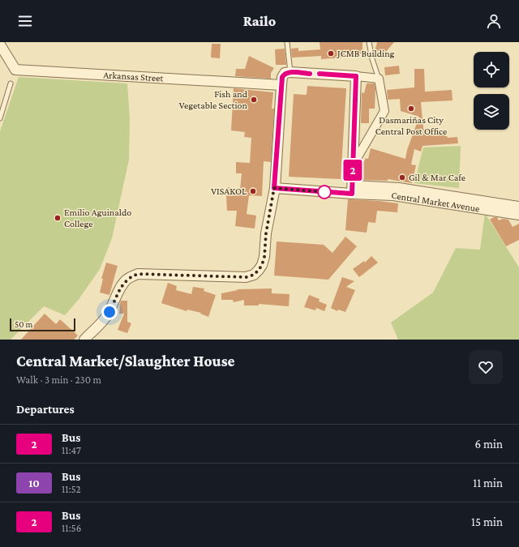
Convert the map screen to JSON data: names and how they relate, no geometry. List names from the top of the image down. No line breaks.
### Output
{"streets":{"street":["Arkansas Street","Central Market Avenue"]},"places":["JCMB Building","Fish and Vegetable Section","Dasmariñas City Central Post Office","Gil & Mar Cafe","VISAKOL","Emilio Aguinaldo College"],"lines":["bus line 2"],"scale_bar":"50 m","page":{"header":"Railo","on_map":"2","scale":"50 m","heading":[["Central Market/Slaughter House","Walk · 3 min · 230 m"],"Departures"],"list":[{"mark":"2","name":"Bus","note":"11:47","value":"6 min"},{"mark":"10","name":"Bus","note":"11:52","value":"11 min"},{"mark":"2","name":"Bus","note":"11:56","value":"15 min"}]}}
